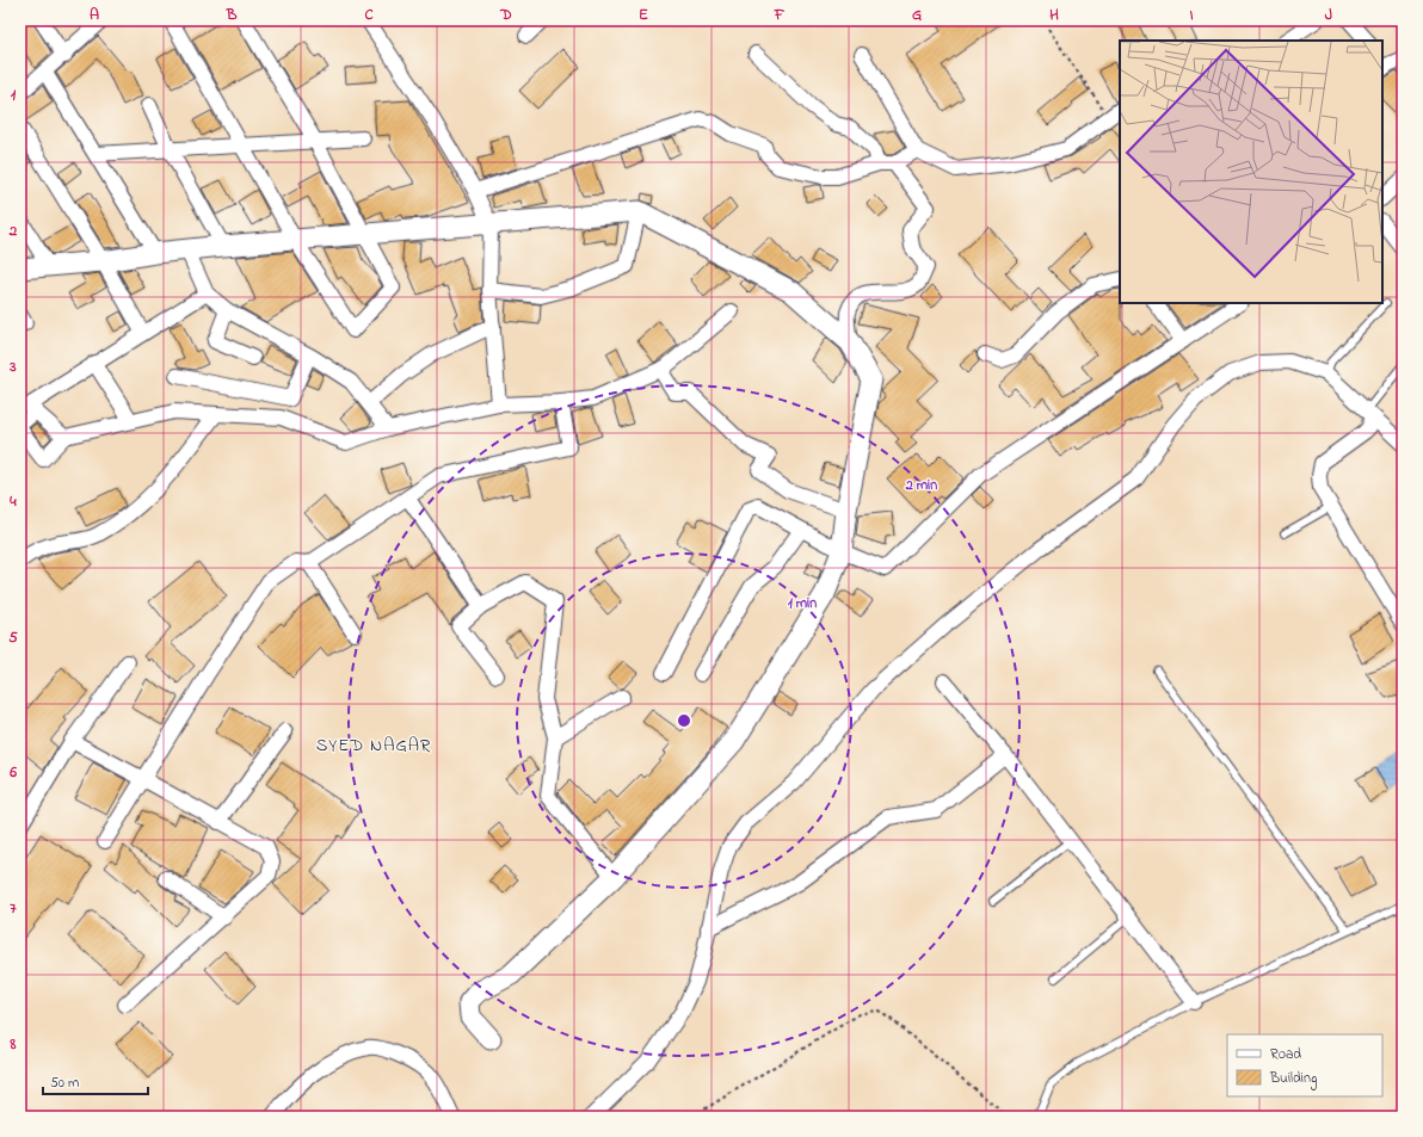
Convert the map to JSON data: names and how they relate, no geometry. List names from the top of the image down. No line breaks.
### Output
{"districts":["SYED NAGAR"],"legend":["Road","Building"],"scale_bar":"50 m","grid":{"columns":["A","B","C","D","E","F","G","H","I","J"],"rows":["1","2","3","4","5","6","7","8"]},"rings":["2 min","1 min"]}
